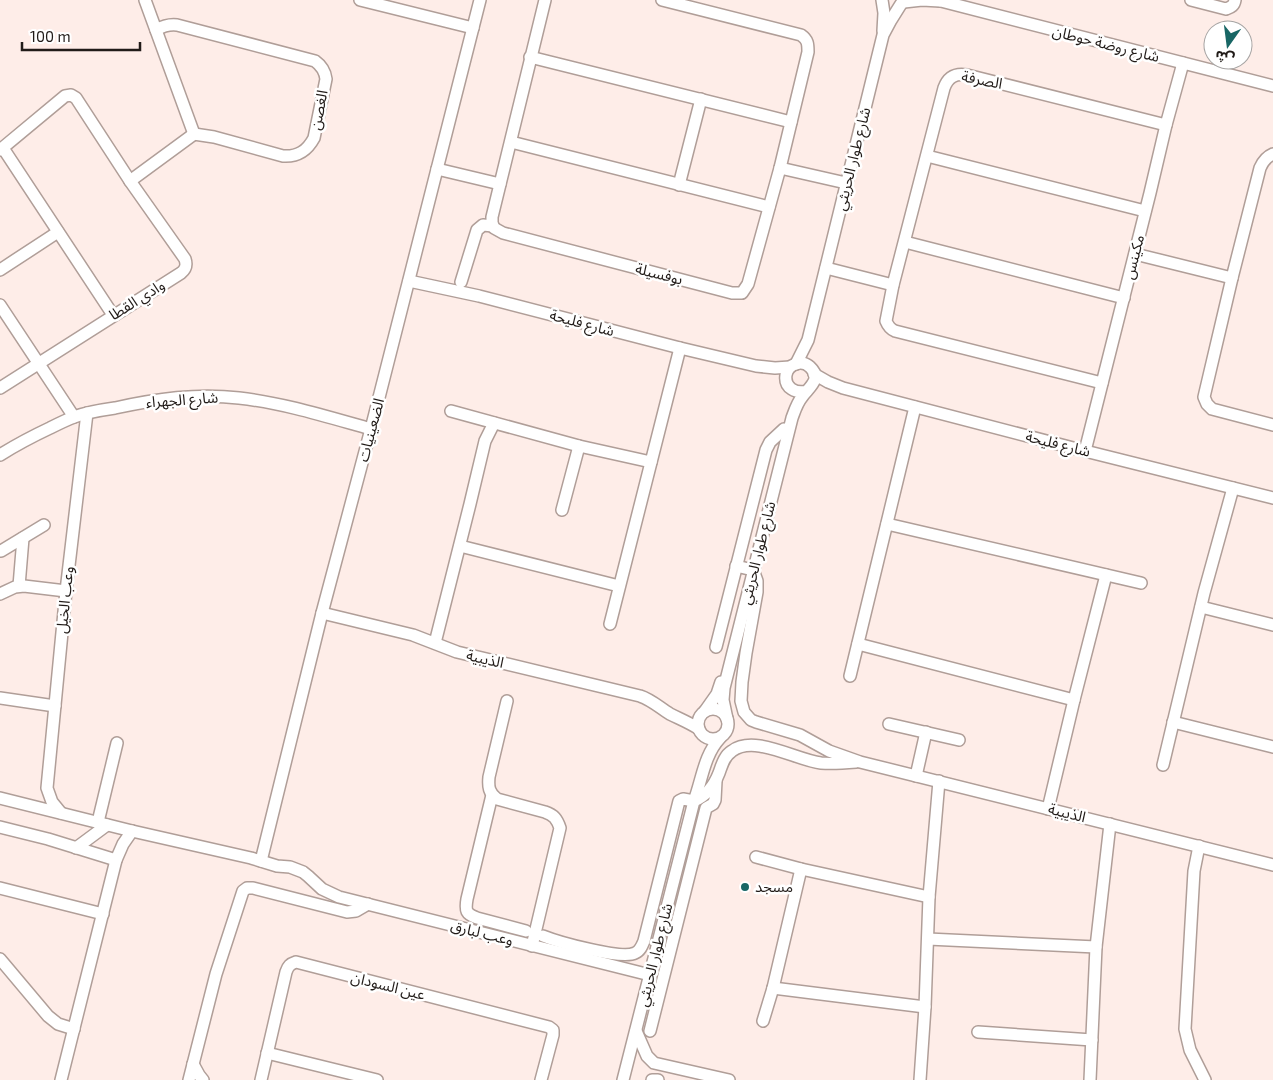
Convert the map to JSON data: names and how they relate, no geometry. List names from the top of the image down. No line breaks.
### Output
{"streets":{"street":["شارع روضة حوطان","الصرفة","الغصن","شارع طوار الحريثي","مكينس","بوفسيلة","وادي القطا","شارع فليحة","شارع الجهراء","الضعينيات","وعب الخيل","الذيبية","وعب لبارق","عين السودان"]},"crossings":[["شارع روضة حوطان","شارع طوار الحريثي"],["شارع روضة حوطان","مكينس"],["الصرفة","مكينس"],["شارع طوار الحريثي","شارع فليحة"],["شارع طوار الحريثي","الذيبية"],["شارع طوار الحريثي","وعب لبارق"],["مكينس","شارع فليحة"],["شارع فليحة","الضعينيات"],["شارع الجهراء","الضعينيات"],["شارع الجهراء","وعب الخيل"],["الضعينيات","الذيبية"],["الضعينيات","وعب لبارق"]],"places":["مسجد"],"scale_bar":"100 m","north":"bottom"}
